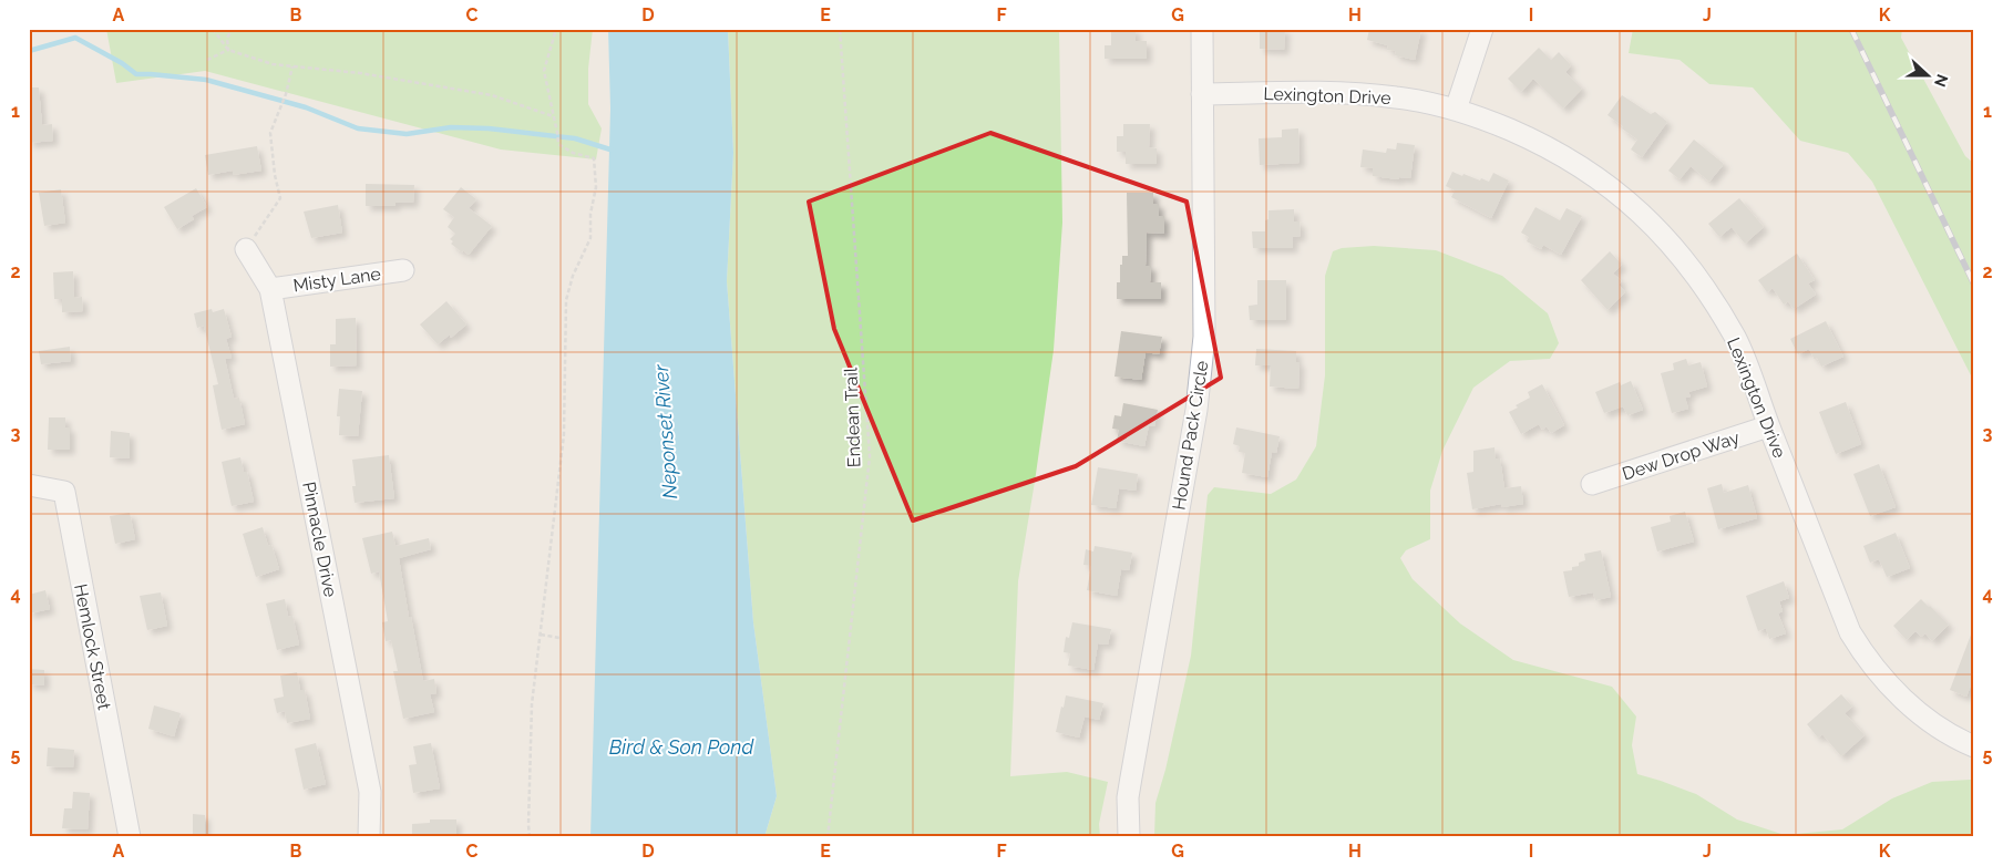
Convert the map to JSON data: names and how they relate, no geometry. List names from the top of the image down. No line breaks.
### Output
{"streets":{"street":["Lexington Drive","Misty Lane","Hound Pack Circle","Dew Drop Way","Pinnacle Drive","Hemlock Street"],"path":["Endean Trail"]},"crossings":[["Lexington Drive","Hound Pack Circle"],["Lexington Drive","Dew Drop Way"],["Misty Lane","Pinnacle Drive"]],"water":["Neponset River","Bird & Son Pond"],"north":"right","grid":{"columns":["A","B","C","D","E","F","G","H","I","J","K"],"rows":["1","2","3","4","5"]}}
